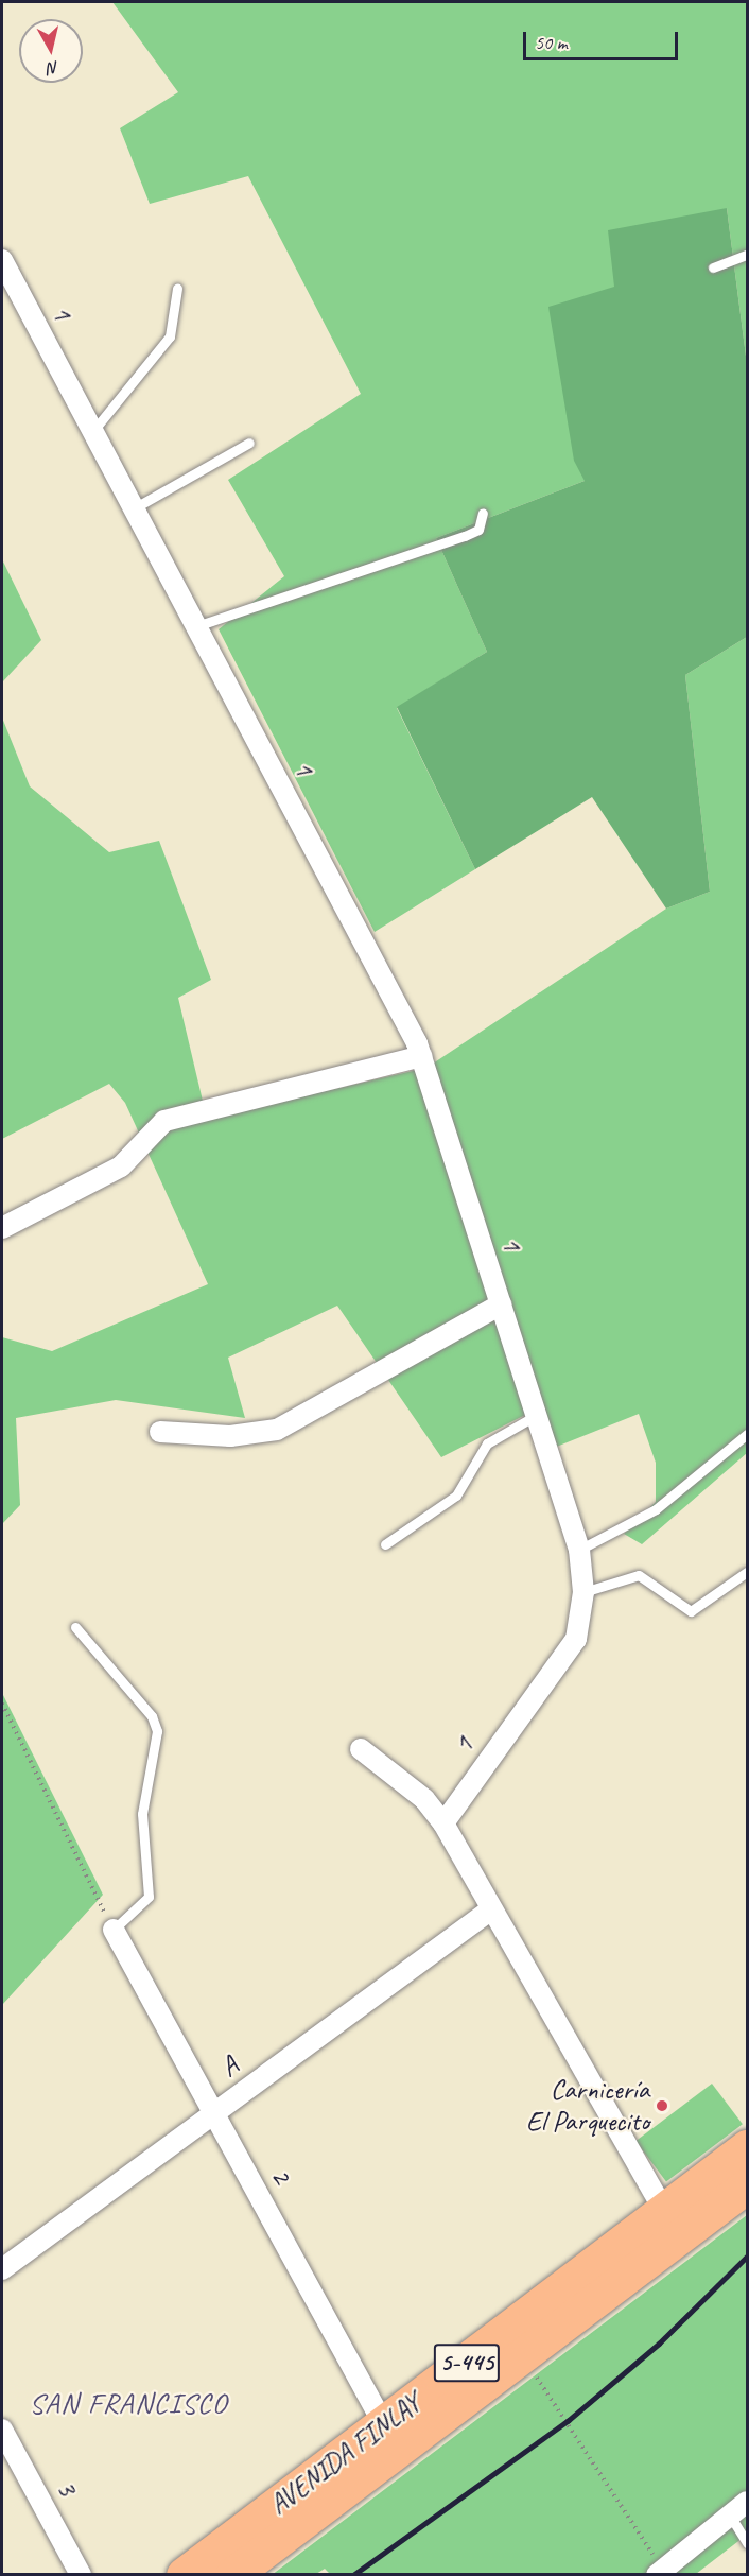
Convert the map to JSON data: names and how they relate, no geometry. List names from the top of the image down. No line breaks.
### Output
{"streets":{"highway":["5-445","AVENIDA FINLAY"],"street":["1","A","2","3"]},"crossings":[["A","2"],["2","AVENIDA FINLAY"]],"districts":["SAN FRANCISCO"],"places":["Carnicería El Parquecito"],"scale_bar":"50 m","north":"bottom"}
